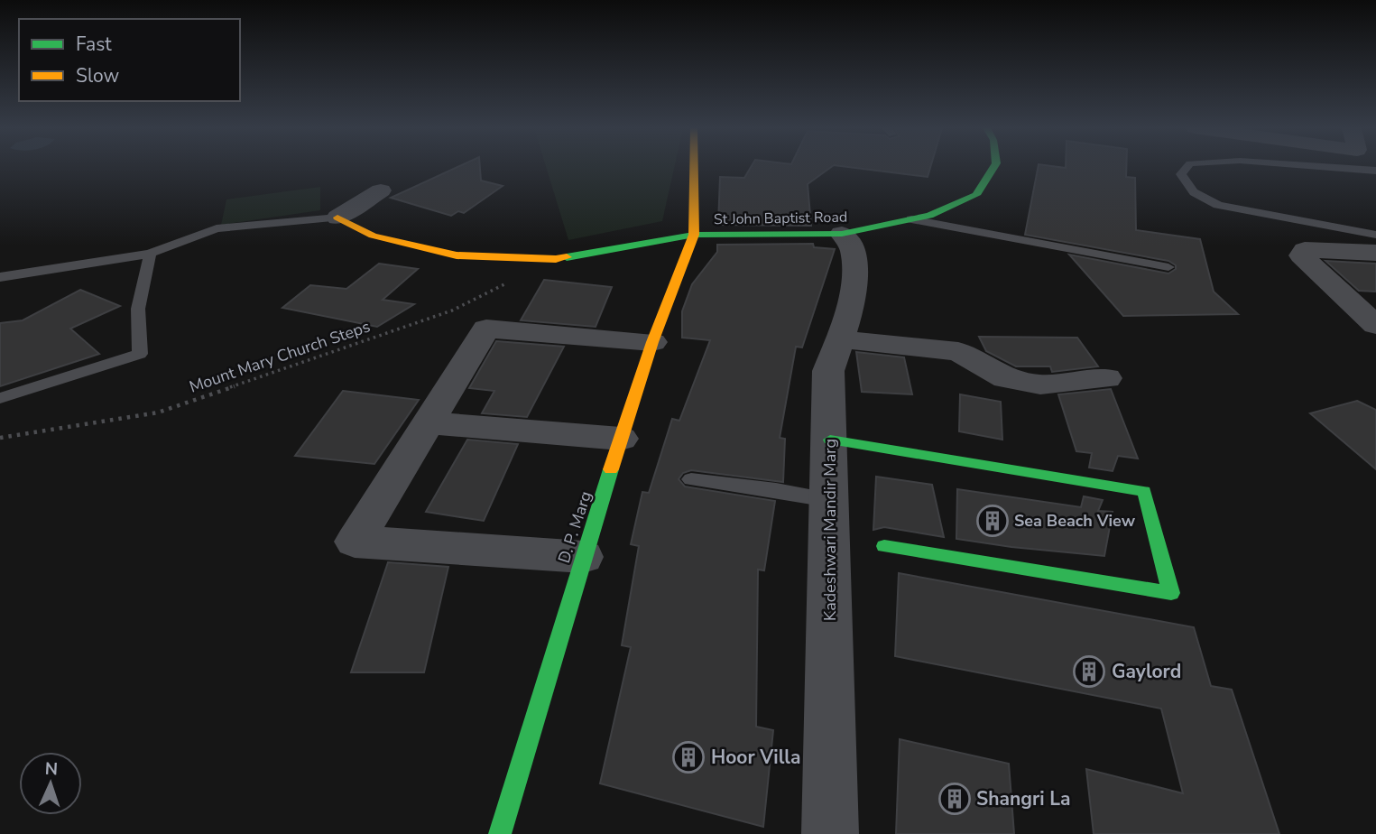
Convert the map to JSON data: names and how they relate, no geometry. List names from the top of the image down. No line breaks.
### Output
{"streets":{"street":["St John Baptist Road","D. P. Marg","Kadeshwari Mandir Marg"],"path":["Mount Mary Church Steps"]},"crossings":[["St John Baptist Road","Mount Mary Church Steps"],["St John Baptist Road","D. P. Marg"],["St John Baptist Road","Kadeshwari Mandir Marg"]],"places":{"building":["Sea Beach View","Gaylord","Hoor Villa","Shangri La"]},"legend":["Fast","Slow"],"north":"top"}
